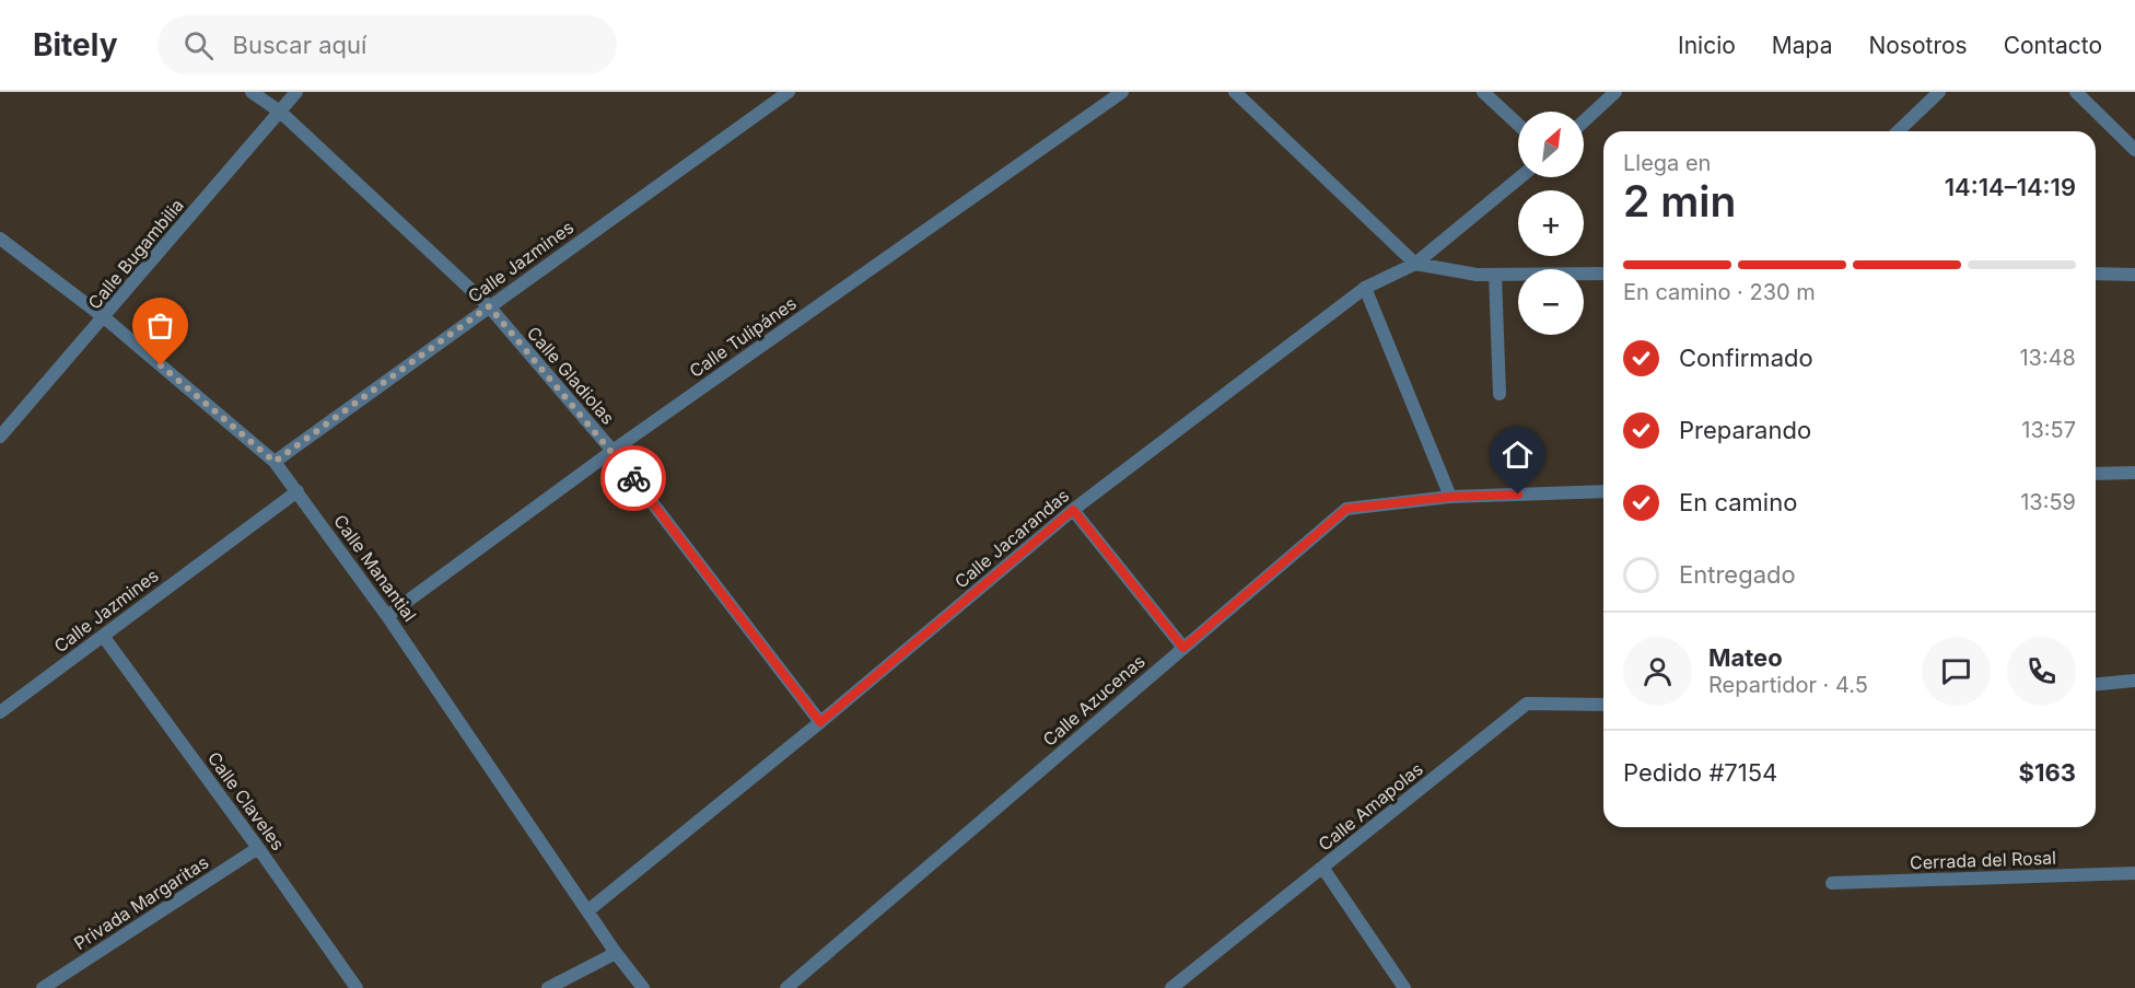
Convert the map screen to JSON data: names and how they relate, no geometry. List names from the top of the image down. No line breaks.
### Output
{"streets":{"street":["Calle Bugambilia","Calle Jazmines","Calle Tulipánes","Calle Gladiolas","Calle Jacarandas","Calle Manantial","Calle Azucenas","Calle Claveles","Calle Amapolas","Cerrada del Rosal","Privada Margaritas"]},"crossings":[["Calle Bugambilia","Calle Gladiolas"],["Calle Bugambilia","Calle Manantial"],["Calle Jazmines","Calle Gladiolas"],["Calle Jazmines","Calle Manantial"],["Calle Jazmines","Calle Claveles"],["Calle Tulipánes","Calle Gladiolas"],["Calle Tulipánes","Calle Manantial"],["Calle Gladiolas","Calle Jacarandas"],["Calle Jacarandas","Calle Manantial"],["Calle Claveles","Privada Margaritas"]],"north":"top right","page":{"header":"Bitely","search":"Buscar aquí","nav":["Inicio","Mapa","Nosotros","Contacto"],"map_buttons":["+","−"],"heading":["2 min","Llega en","14:14–14:19"],"panel":["Mateo","Repartidor · 4.5","Pedido #7154","$163"],"bar":"En camino · 230 m","list":[["Confirmado","13:48"],["Preparando","13:57"],["En camino","13:59"],"Entregado"]}}
